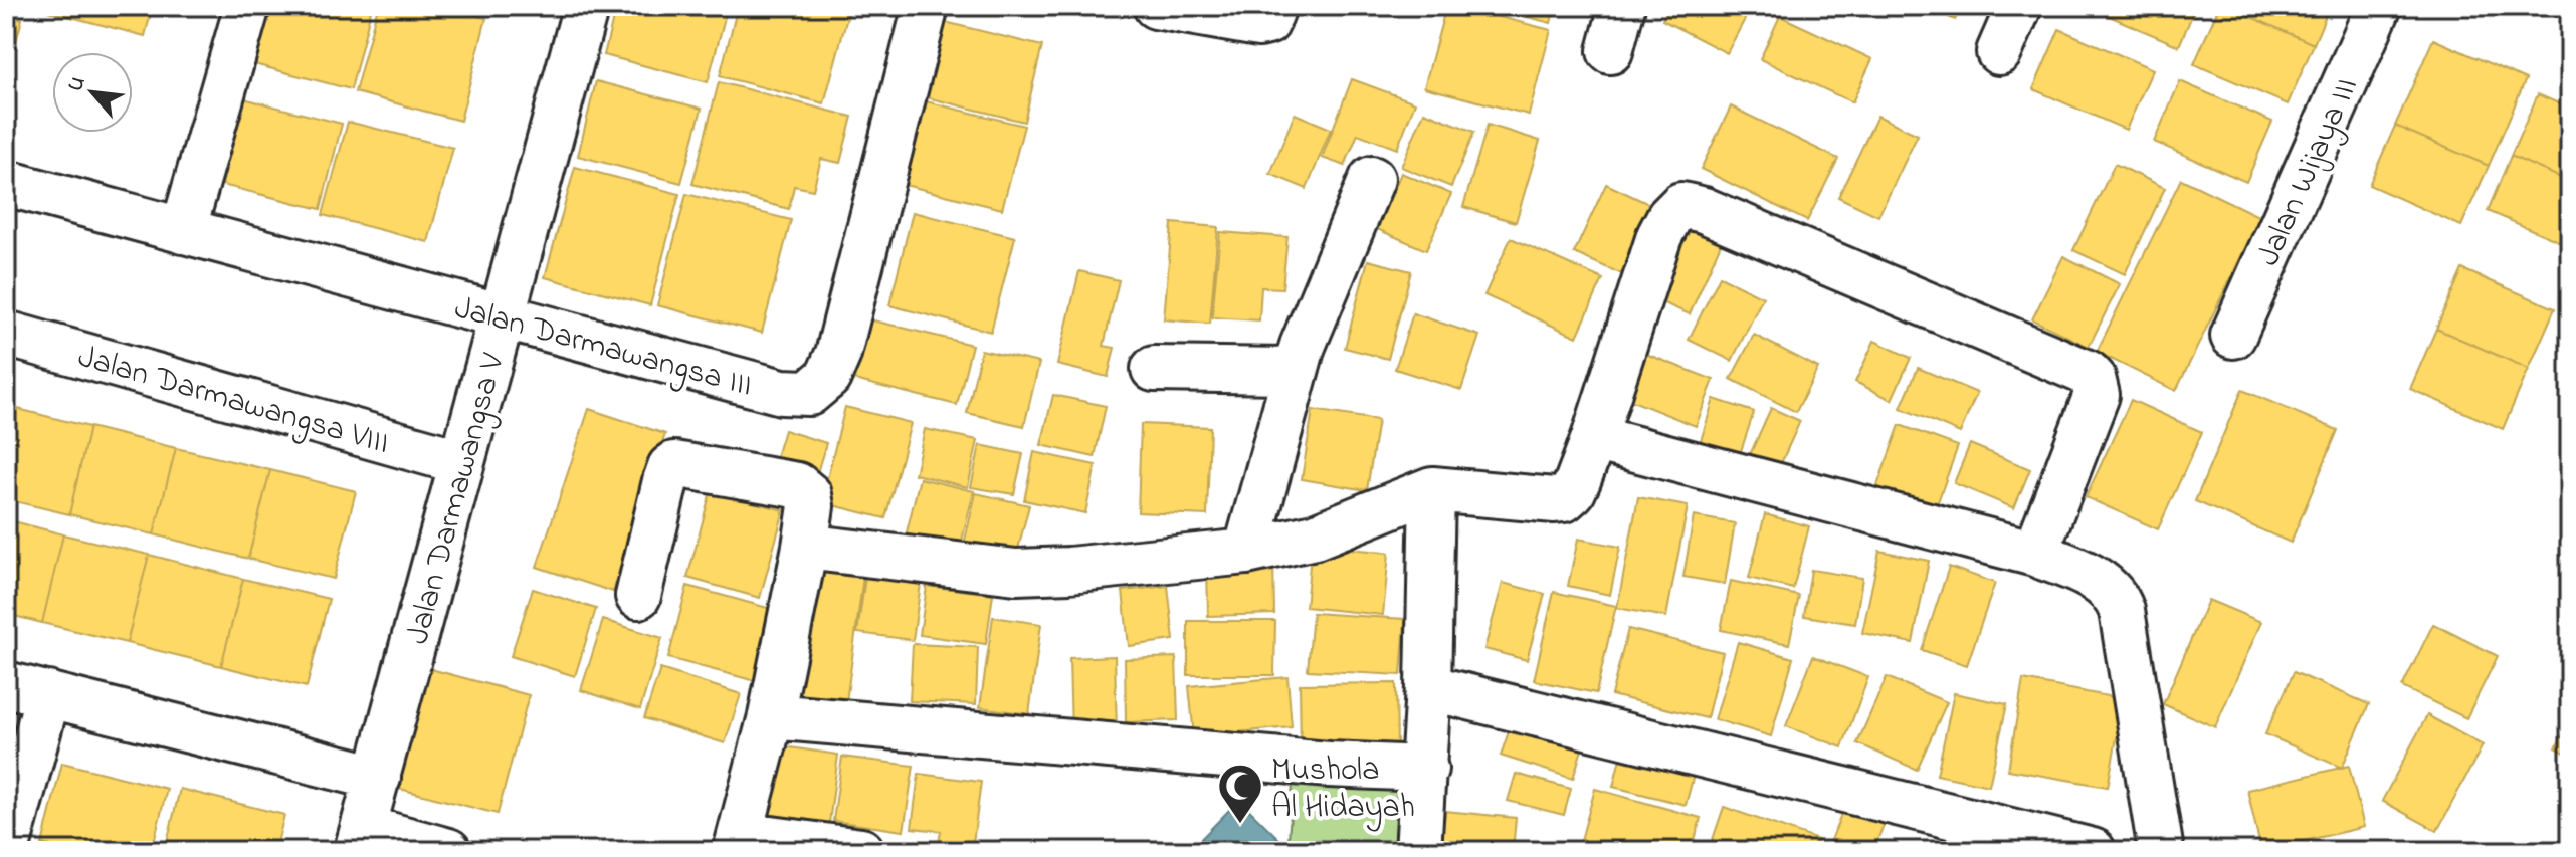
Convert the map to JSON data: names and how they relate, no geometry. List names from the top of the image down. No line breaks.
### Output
{"streets":{"street":["Jalan Wijaya III","Jalan Darmawangsa III","Jalan Darmawangsa VIII","Jalan Darmawangsa V"]},"crossings":[["Jalan Darmawangsa III","Jalan Darmawangsa V"],["Jalan Darmawangsa VIII","Jalan Darmawangsa V"]],"places":{"mosque":["Mushola Al Hidayah"]},"north":"top left"}
